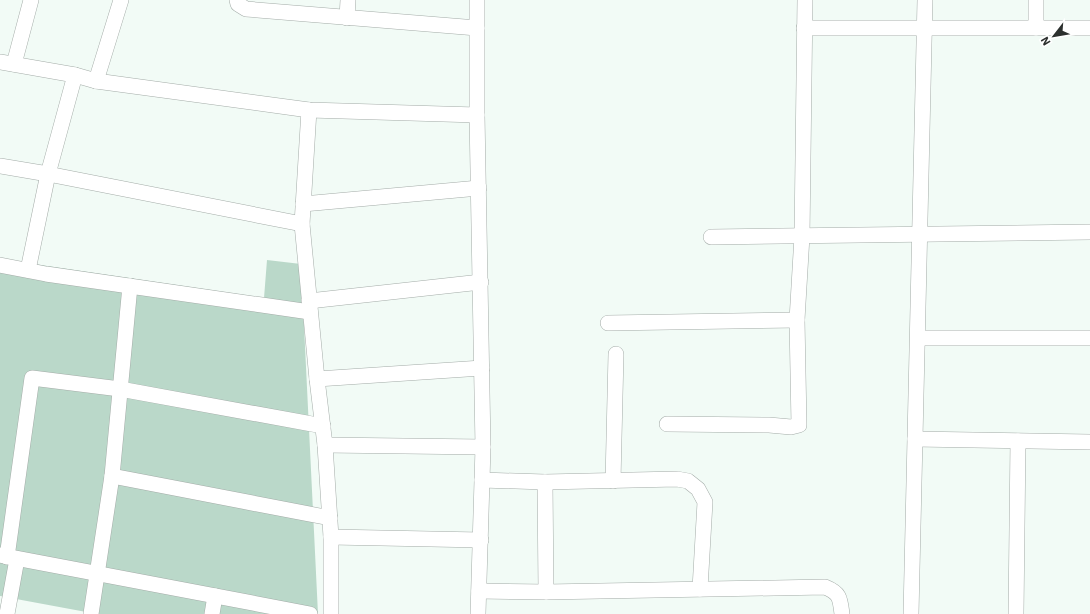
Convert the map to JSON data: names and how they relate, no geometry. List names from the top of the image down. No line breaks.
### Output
{"north":"bottom left"}
